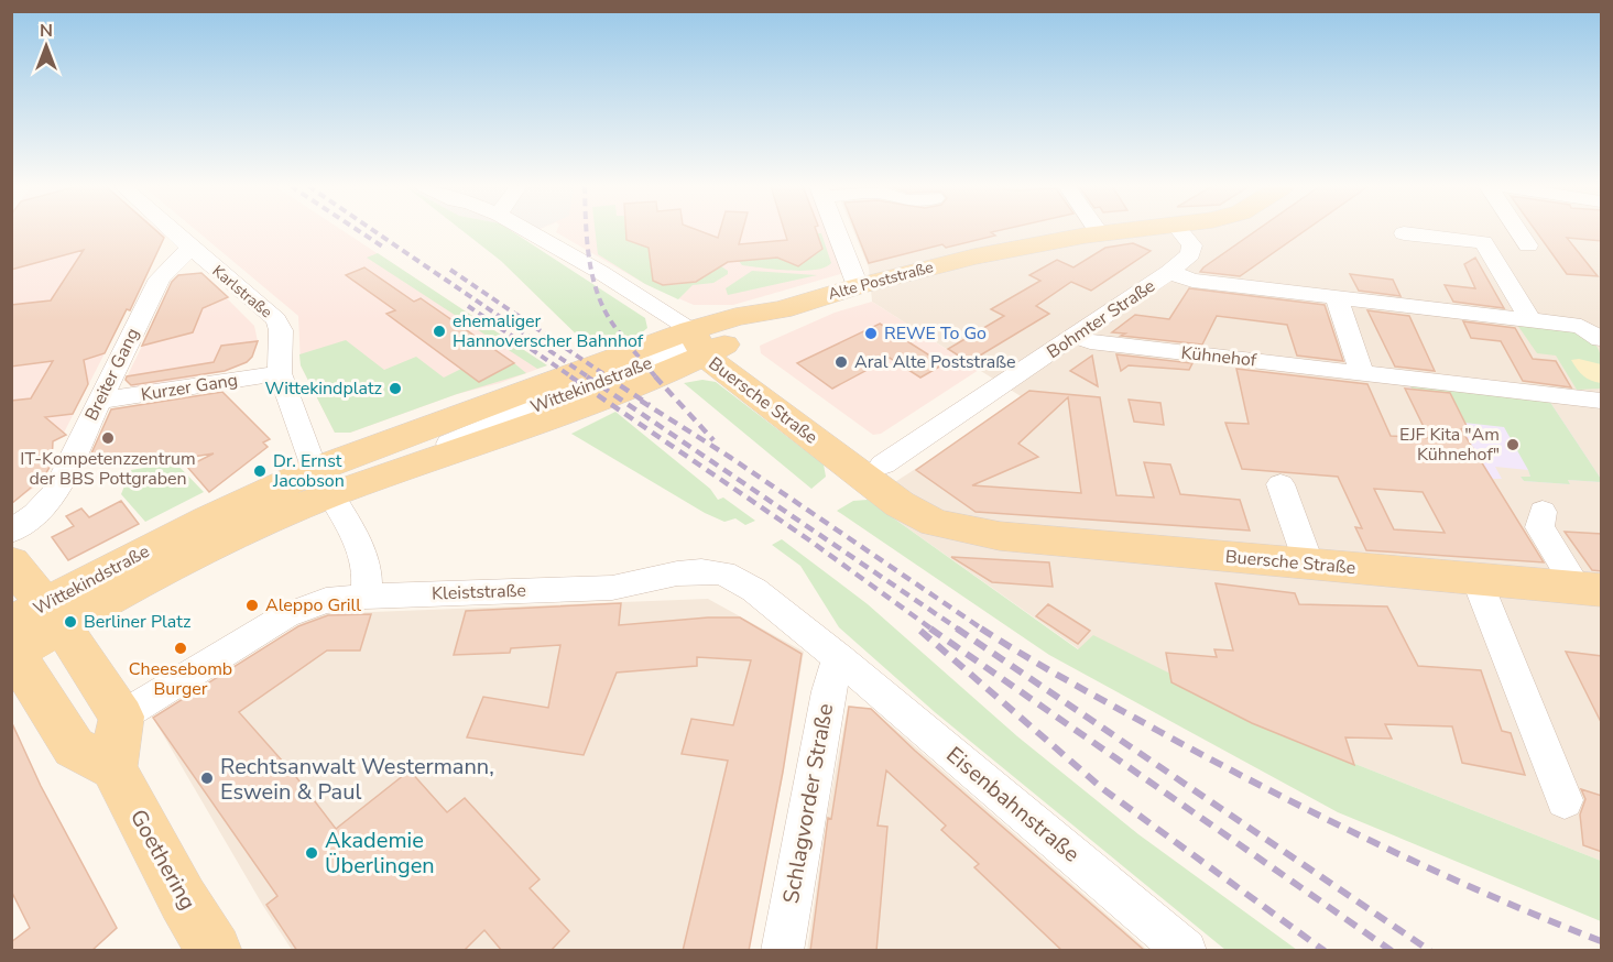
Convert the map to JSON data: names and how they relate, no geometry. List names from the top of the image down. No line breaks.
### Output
{"streets":{"main road":["Alte Poststraße","Wittekindstraße","Buersche Straße","Goethering"],"street":["Karlstraße","Bohmter Straße","Kühnehof","Breiter Gang","Kurzer Gang","Kleiststraße","Schlagvorder Straße","Eisenbahnstraße"]},"crossings":[["Alte Poststraße","Wittekindstraße"],["Alte Poststraße","Buersche Straße"],["Karlstraße","Breiter Gang"],["Karlstraße","Kurzer Gang"],["Bohmter Straße","Kühnehof"],["Bohmter Straße","Buersche Straße"],["Breiter Gang","Kurzer Gang"],["Wittekindstraße","Buersche Straße"],["Kleiststraße","Schlagvorder Straße"],["Kleiststraße","Eisenbahnstraße"],["Schlagvorder Straße","Eisenbahnstraße"]],"places":["ehemaliger Hannoverscher Bahnhof","REWE To Go","Aral Alte Poststraße","Wittekindplatz","IT-Kompetenzzentrum der BBS Pottgraben","EJF Kita \"Am Kühnehof\"","Dr. Ernst Jacobson","Aleppo Grill","Berliner Platz","Cheesebomb Burger","Rechtsanwalt Westermann, Eswein & Paul","Akademie Überlingen"],"north":"top"}
